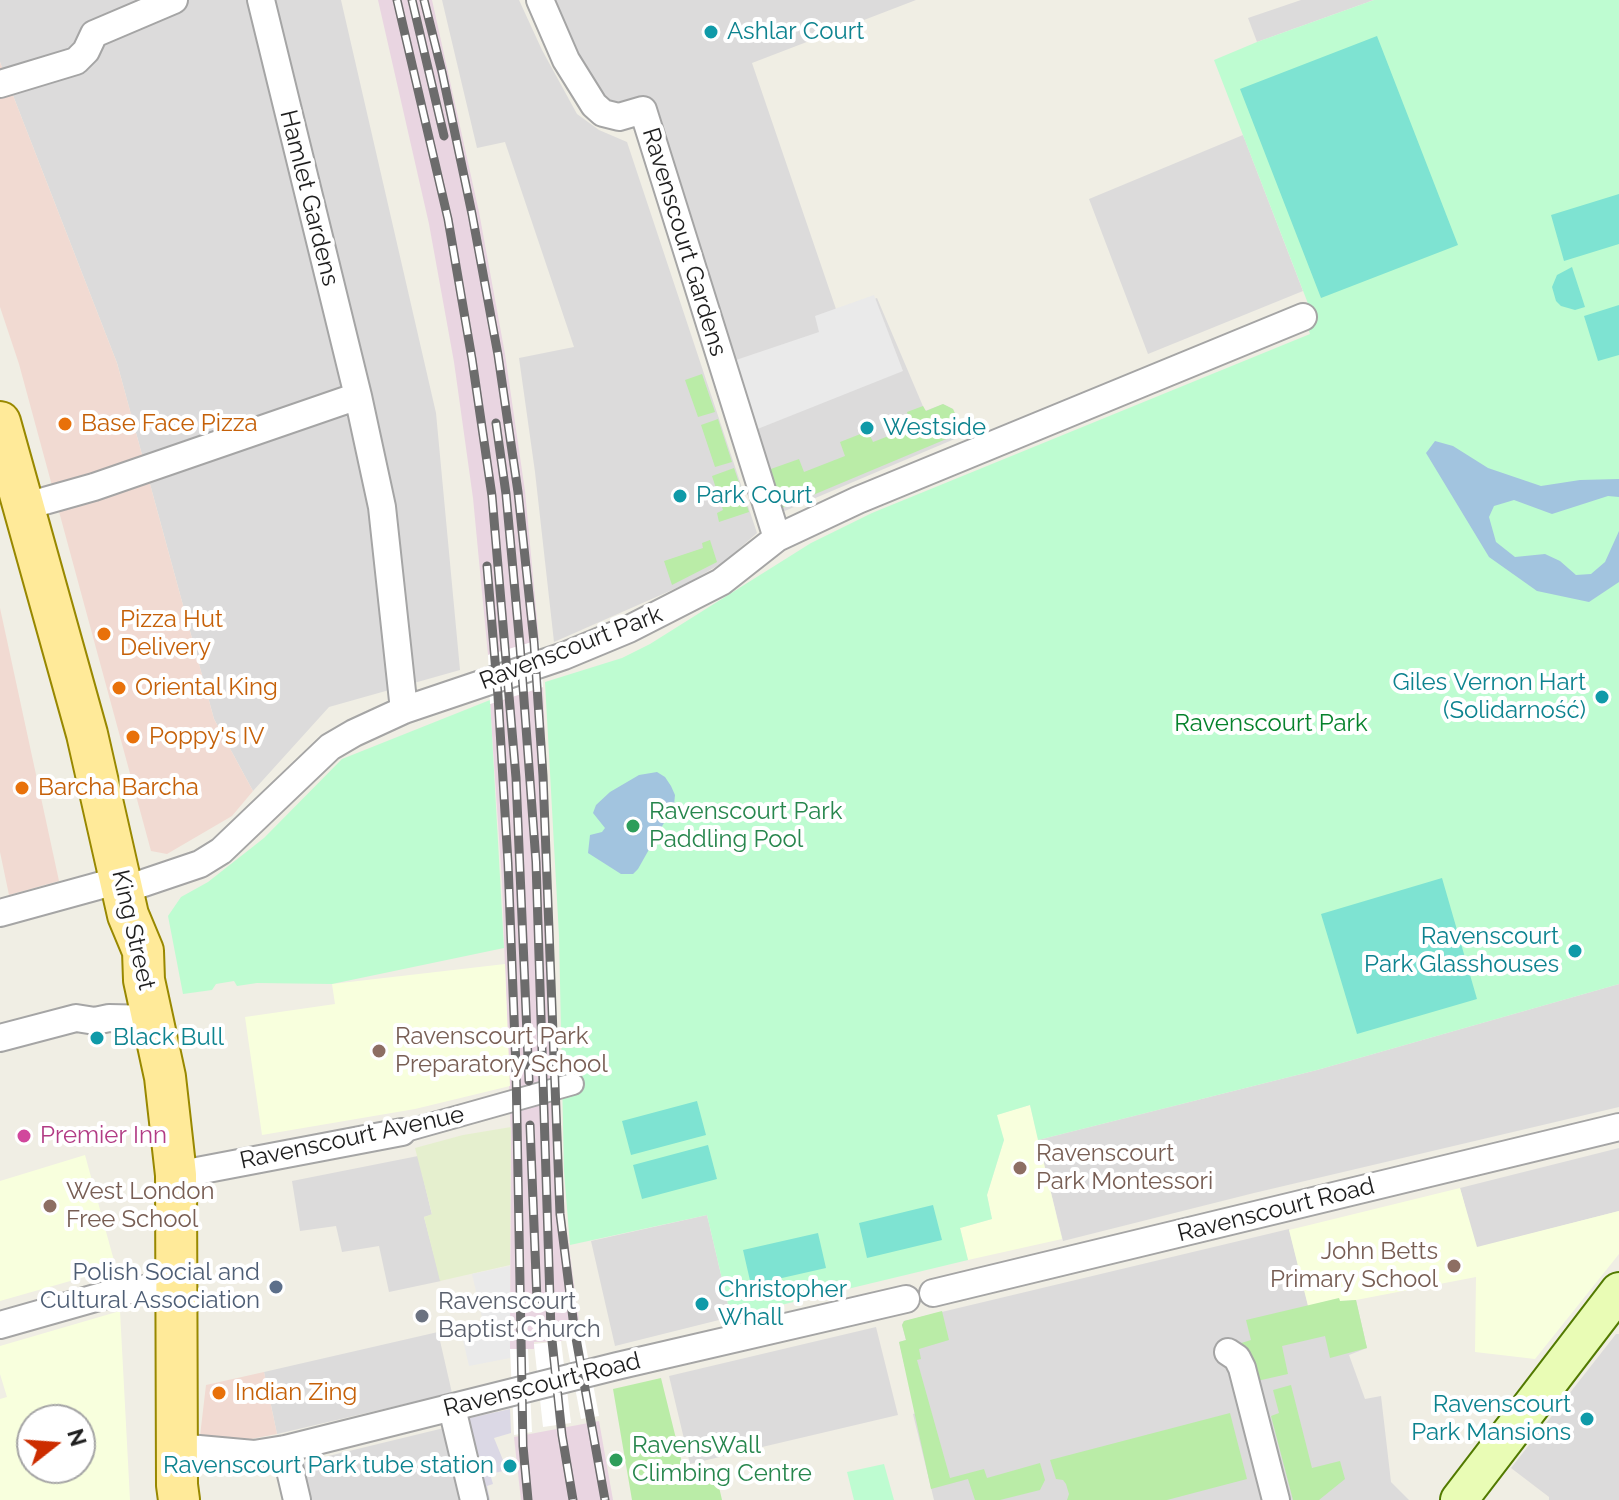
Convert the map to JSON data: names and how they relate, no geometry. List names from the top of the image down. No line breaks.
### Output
{"streets":{"main road":["King Street"],"street":["Hamlet Gardens","Ravenscourt Gardens","Ravenscourt Park","Ravenscourt Avenue","Ravenscourt Road"]},"crossings":[["Hamlet Gardens","Ravenscourt Park"],["Ravenscourt Gardens","Ravenscourt Park"],["Ravenscourt Park","King Street"],["King Street","Ravenscourt Avenue"],["King Street","Ravenscourt Road"]],"parks":["Ravenscourt Park"],"places":["Ashlar Court","Base Face Pizza","Westside","Park Court","Pizza Hut Delivery","Oriental King","Giles Vernon Hart (Solidarność)","Poppy's IV","Barcha Barcha","Ravenscourt Park Paddling Pool","Ravenscourt Park Glasshouses","Black Bull","Ravenscourt Park Preparatory School","Premier Inn","Ravenscourt Park Montessori","West London Free School","John Betts Primary School","Polish Social and Cultural Association","Christopher Whall","Ravenscourt Baptist Church","Indian Zing","Ravenscourt Park Mansions","RavensWall Climbing Centre","Ravenscourt Park tube station"],"north":"right"}
